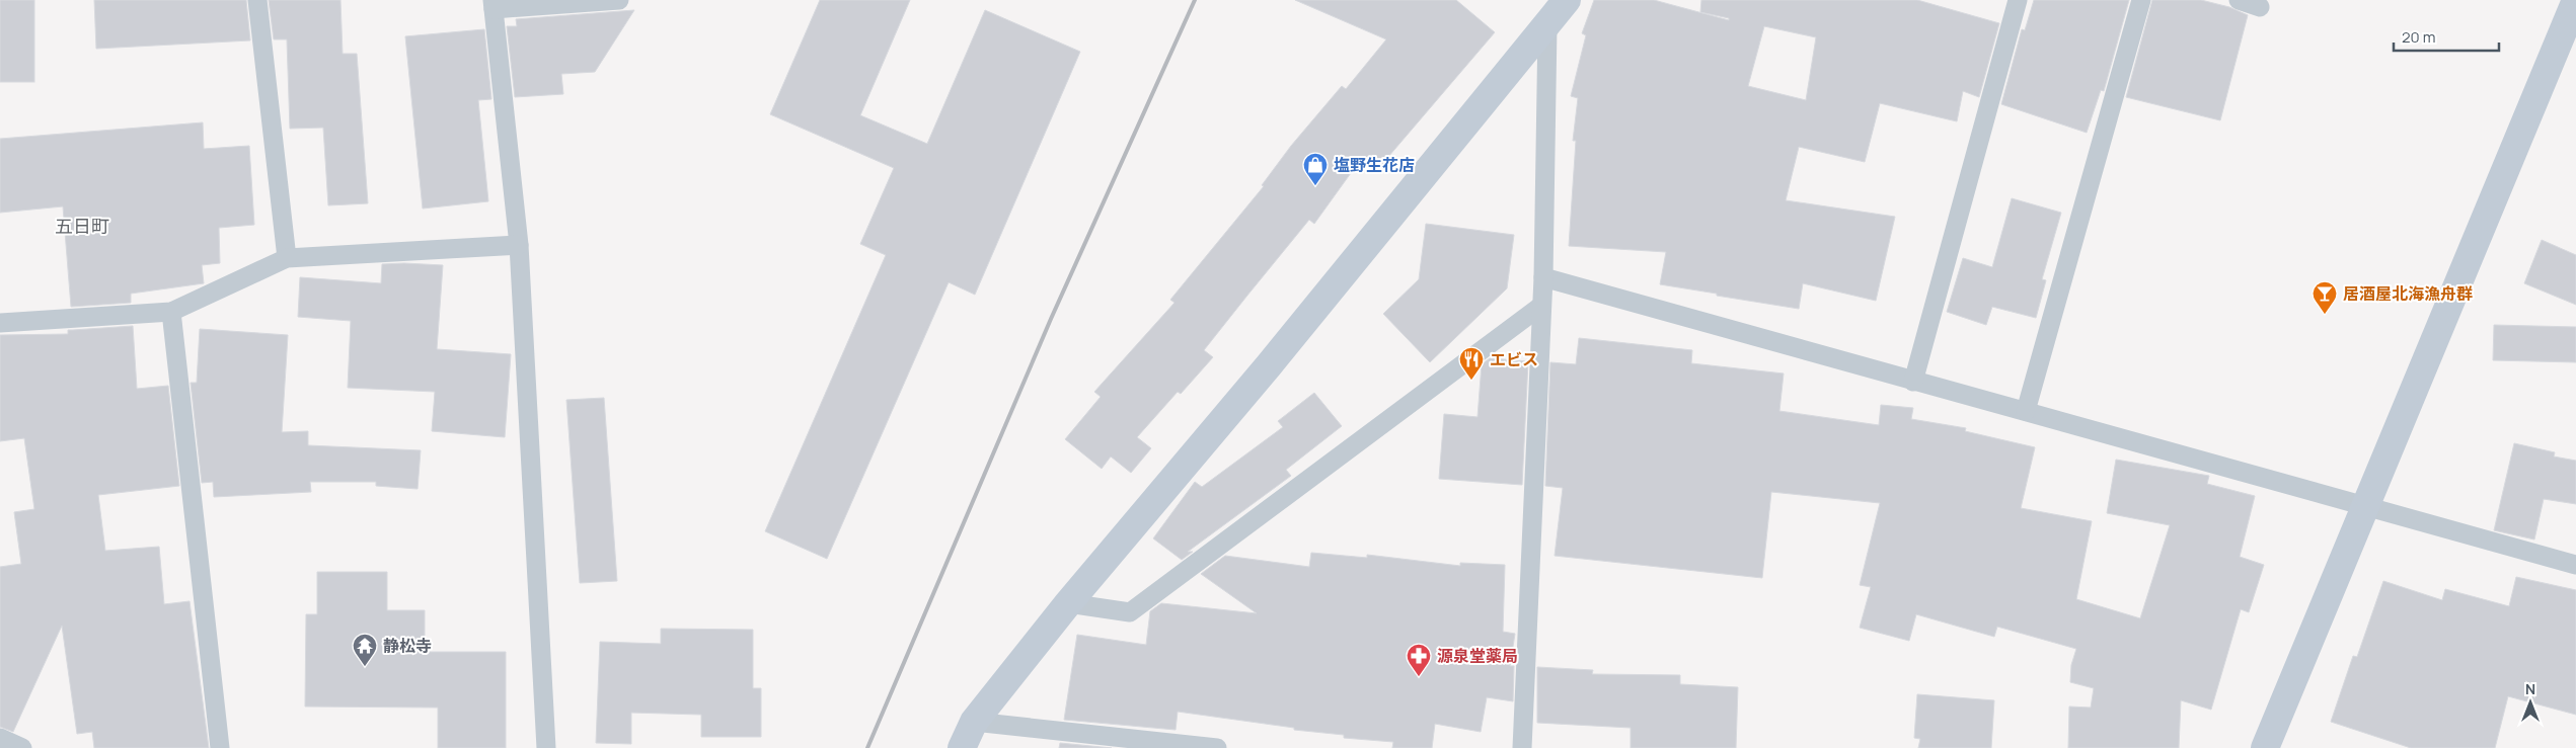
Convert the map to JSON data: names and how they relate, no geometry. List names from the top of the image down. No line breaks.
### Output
{"districts":["五日町"],"places":{"shop":["塩野生花店"],"bar":["居酒屋北海漁舟群"],"restaurant":["エビス"],"temple":["静松寺"],"pharmacy":["源泉堂薬局"]},"scale_bar":"20 m","north":"top"}
